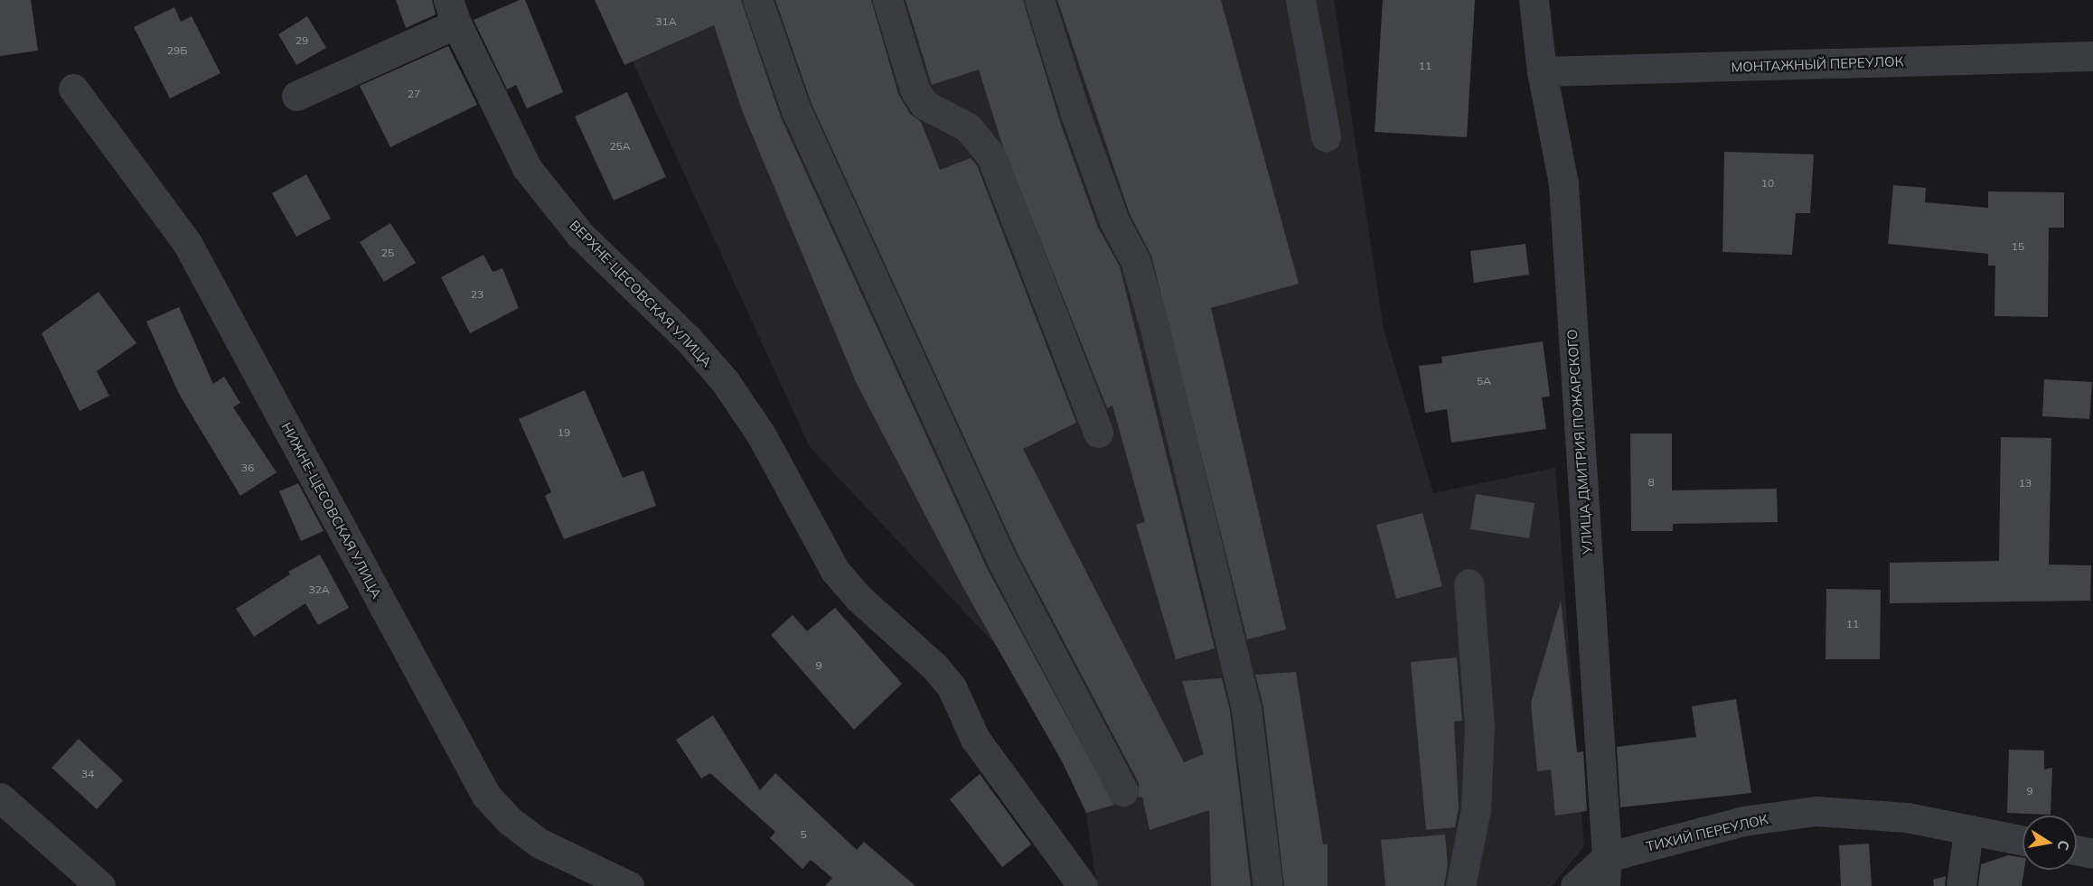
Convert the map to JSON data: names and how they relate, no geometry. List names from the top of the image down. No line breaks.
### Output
{"streets":{"street":["МОНТАЖНЫЙ ПЕРЕУЛОК","ВЕРХНЕ-ЦЕСОВСКАЯ УЛИЦА","УЛИЦА ДМИТРИЯ ПОЖАРСКОГО","НИЖНЕ-ЦЕСОВСКАЯ УЛИЦА","ТИХИЙ ПЕРЕУЛОК"]},"crossings":[["МОНТАЖНЫЙ ПЕРЕУЛОК","УЛИЦА ДМИТРИЯ ПОЖАРСКОГО"],["УЛИЦА ДМИТРИЯ ПОЖАРСКОГО","ТИХИЙ ПЕРЕУЛОК"]],"house_numbers":["31А","29","29Б","11","27","25А","10","15","25","23","5А","19","36","8","13","32А","11","9","34","9","5"],"north":"right"}
